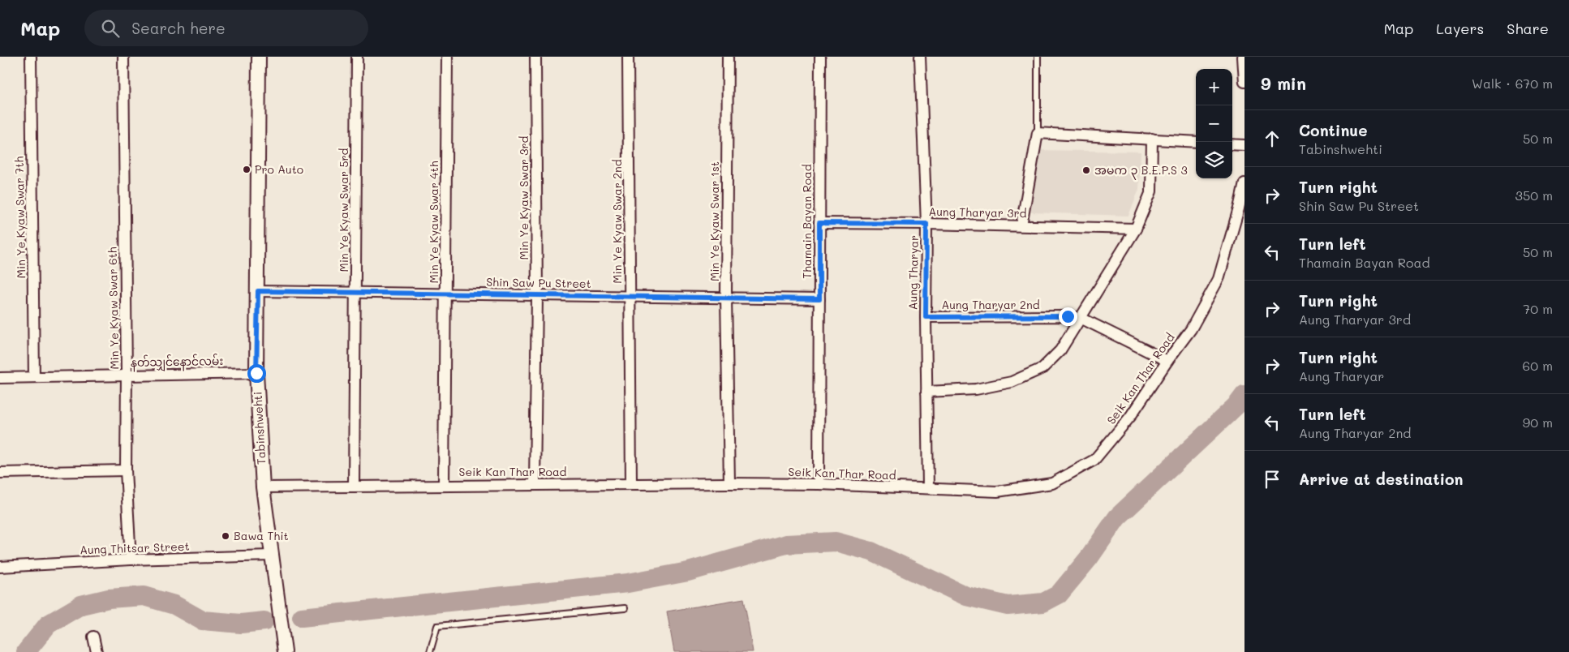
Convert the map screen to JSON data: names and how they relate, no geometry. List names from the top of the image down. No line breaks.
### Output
{"streets":{"main road":["Tabinshwehti"],"street":["Min Ye Kyaw Swar 3rd","Min Ye Kyaw Swar 5rd","Aung Tharyar 3rd","Min Ye Kyaw Swar 7th","Min Ye Kyaw Swar 2nd","Min Ye Kyaw Swar 1st","Thamain Bayan Road","Min Ye Kyaw Swar 4th","Aung Tharyar","Shin Saw Pu Street","Aung Tharyar 2nd","Min Ye Kyaw Swar 6th","နတ်သျှင်နောင်လမ်း","Seik Kan Thar Road","Aung Thitsar Street"]},"crossings":[["Min Ye Kyaw Swar 3rd","Shin Saw Pu Street"],["Min Ye Kyaw Swar 3rd","Seik Kan Thar Road"],["Min Ye Kyaw Swar 5rd","Shin Saw Pu Street"],["Min Ye Kyaw Swar 5rd","Seik Kan Thar Road"],["Aung Tharyar 3rd","Thamain Bayan Road"],["Aung Tharyar 3rd","Aung Tharyar"],["Min Ye Kyaw Swar 7th","နတ်သျှင်နောင်လမ်း"],["Min Ye Kyaw Swar 2nd","Shin Saw Pu Street"],["Min Ye Kyaw Swar 2nd","Seik Kan Thar Road"],["Min Ye Kyaw Swar 1st","Shin Saw Pu Street"],["Min Ye Kyaw Swar 1st","Seik Kan Thar Road"],["Thamain Bayan Road","Shin Saw Pu Street"],["Thamain Bayan Road","Seik Kan Thar Road"],["Min Ye Kyaw Swar 4th","Shin Saw Pu Street"],["Min Ye Kyaw Swar 4th","Seik Kan Thar Road"],["Aung Tharyar","Aung Tharyar 2nd"],["Aung Tharyar","Seik Kan Thar Road"],["Shin Saw Pu Street","Tabinshwehti"],["Aung Tharyar 2nd","Seik Kan Thar Road"],["Min Ye Kyaw Swar 6th","နတ်သျှင်နောင်လမ်း"],["Min Ye Kyaw Swar 6th","Aung Thitsar Street"],["နတ်သျှင်နောင်လမ်း","Tabinshwehti"],["Seik Kan Thar Road","Tabinshwehti"],["Tabinshwehti","Aung Thitsar Street"]],"places":["Pro Auto","အမက ၃ B.E.P.S 3","Bawa Thit"],"page":{"header":"Map","search":"Search here","nav":["Map","Layers","Share"],"heading":["9 min","Walk · 670 m"],"map_buttons":["+","−"],"list":[["Continue","Tabinshwehti","50 m"],["Turn right","Shin Saw Pu Street","350 m"],["Turn left","Thamain Bayan Road","50 m"],["Turn right","Aung Tharyar 3rd","70 m"],["Turn right","Aung Tharyar","60 m"],["Turn left","Aung Tharyar 2nd","90 m"],"Arrive at destination"]}}
